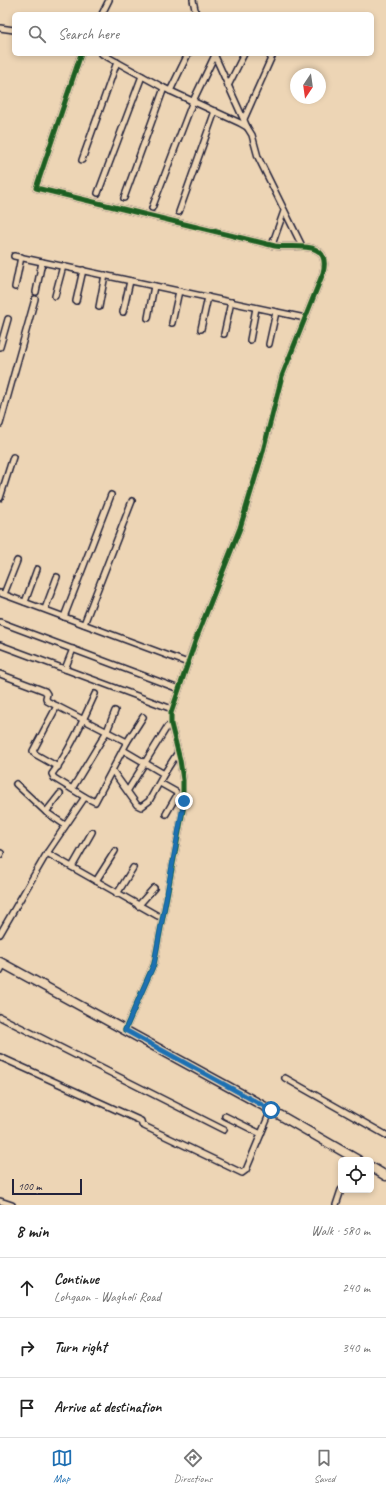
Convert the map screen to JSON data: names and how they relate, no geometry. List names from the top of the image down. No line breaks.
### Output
{"scale_bar":"100 m","north":"bottom","page":{"search":"Search here","scale":"100 m","heading":["8 min","Walk · 580 m"],"list":[["Continue","Lohgaon - Wagholi Road","240 m"],["Turn right","340 m"],"Arrive at destination"],"nav":["Map","Directions","Saved"]}}
